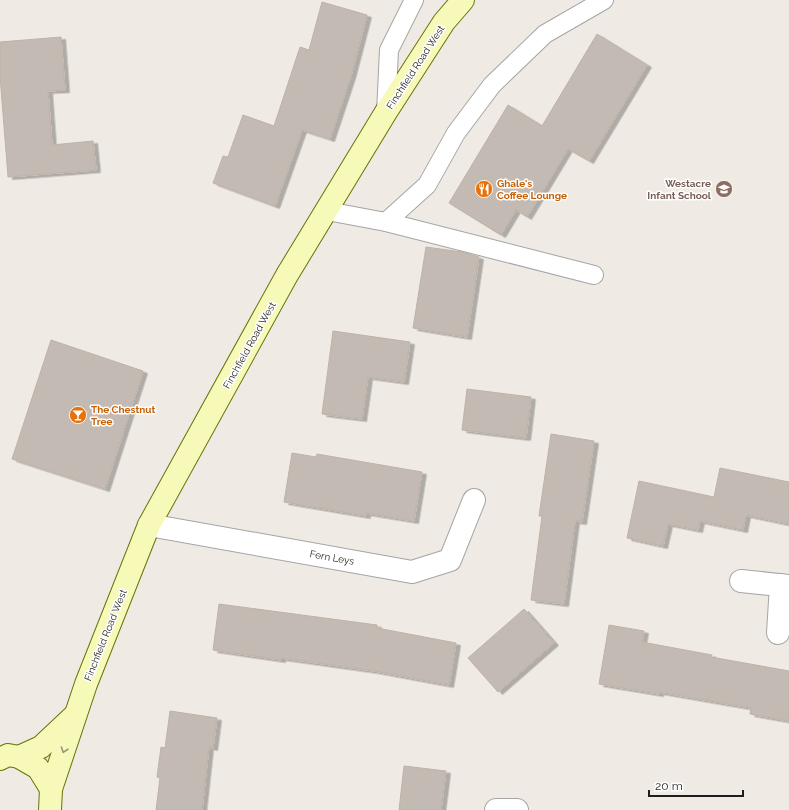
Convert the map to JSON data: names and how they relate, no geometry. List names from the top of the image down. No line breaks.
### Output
{"streets":{"main road":["Finchfield Road West"],"street":["Fern Leys"]},"crossings":[["Finchfield Road West","Fern Leys"]],"places":{"restaurant":["Ghale's Coffee Lounge"],"school or university":["Westacre Infant School"],"bar":["The Chestnut Tree"]},"scale_bar":"20 m"}
